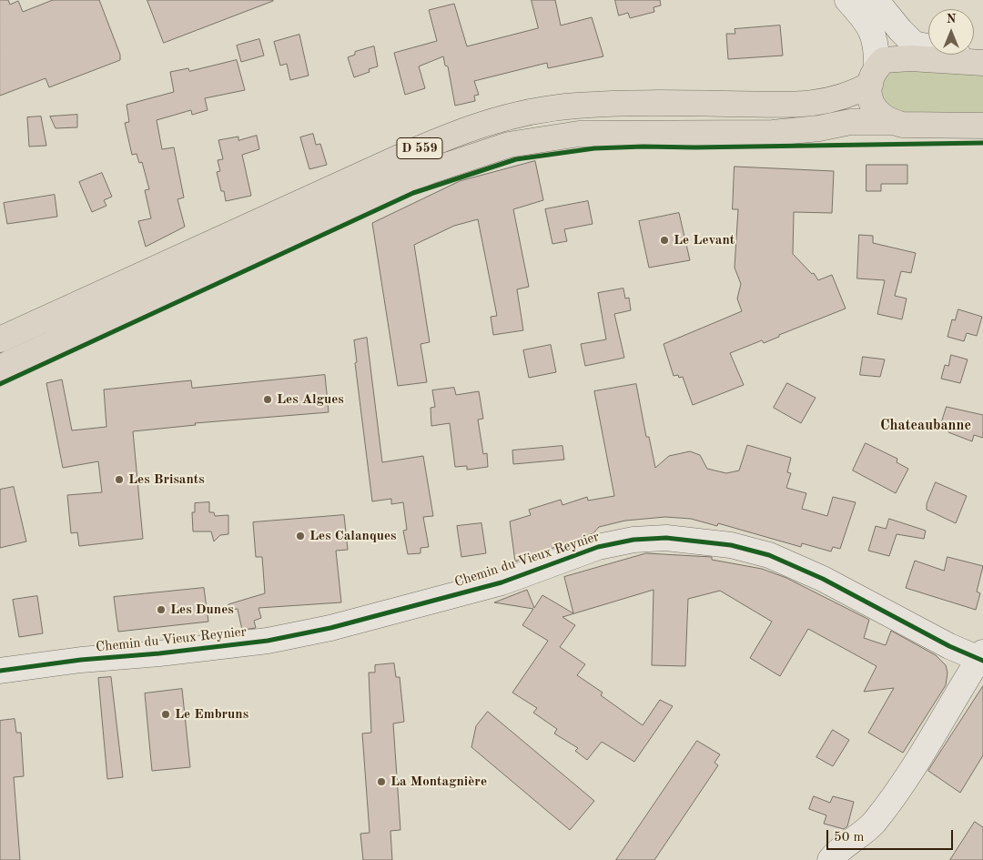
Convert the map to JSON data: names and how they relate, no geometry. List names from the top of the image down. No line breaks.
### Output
{"streets":{"main road":["D 559"],"street":["Chemin du Vieux Reynier"]},"districts":["Chateaubanne"],"places":["Le Levant","Les Algues","Les Brisants","Les Calanques","Les Dunes","Le Embruns","La Montagnière"],"scale_bar":"50 m","north":"top"}
